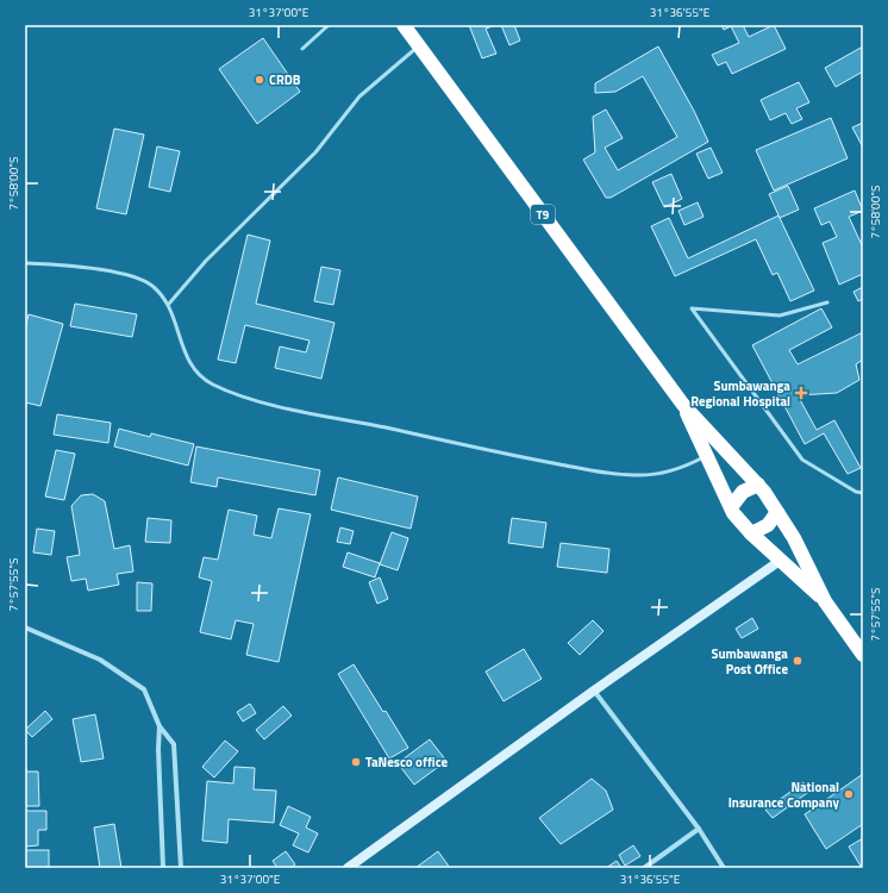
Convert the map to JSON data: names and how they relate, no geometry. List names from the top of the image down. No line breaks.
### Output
{"streets":{"highway":["T9"]},"places":{"other":["CRDB","Sumbawanga Post Office","TaNesco office","National Insurance Company"],"health":["Sumbawanga Regional Hospital"]},"coordinates":["31°37'00\"E","31°36'55\"E","7°58'00\"S","7°57'55\"S"]}
